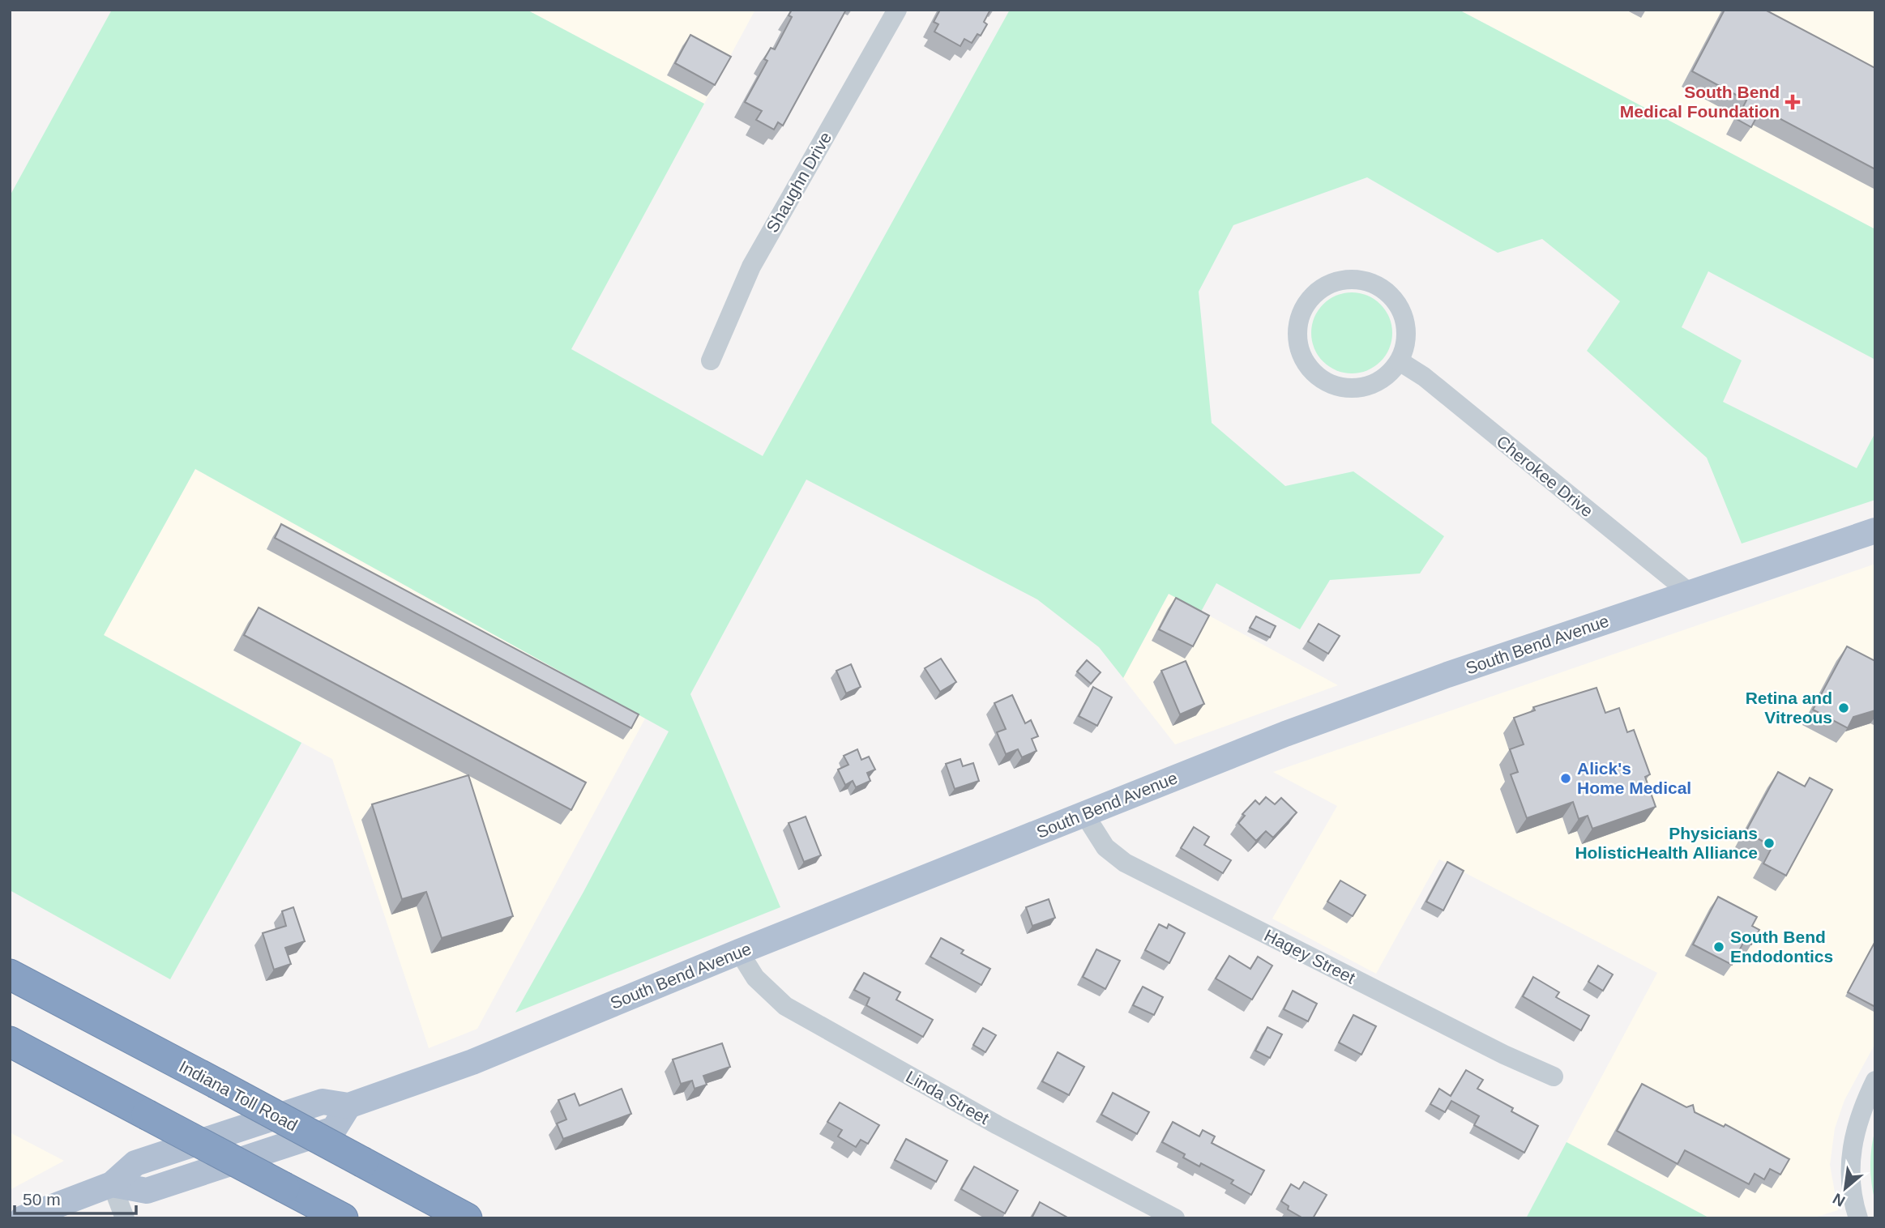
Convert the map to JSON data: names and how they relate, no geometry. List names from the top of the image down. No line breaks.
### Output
{"streets":{"highway":["Indiana Toll Road"],"main road":["South Bend Avenue"],"street":["Shaughn Drive","Cherokee Drive","Hagey Street","Linda Street"]},"crossings":[["Cherokee Drive","South Bend Avenue"],["South Bend Avenue","Hagey Street"],["South Bend Avenue","Linda Street"]],"places":{"health":["South Bend Medical Foundation"],"other":["Retina and Vitreous","Alick's Home Medical","Physicians HolisticHealth Alliance","South Bend Endodontics"]},"scale_bar":"50 m","north":"bottom left"}
